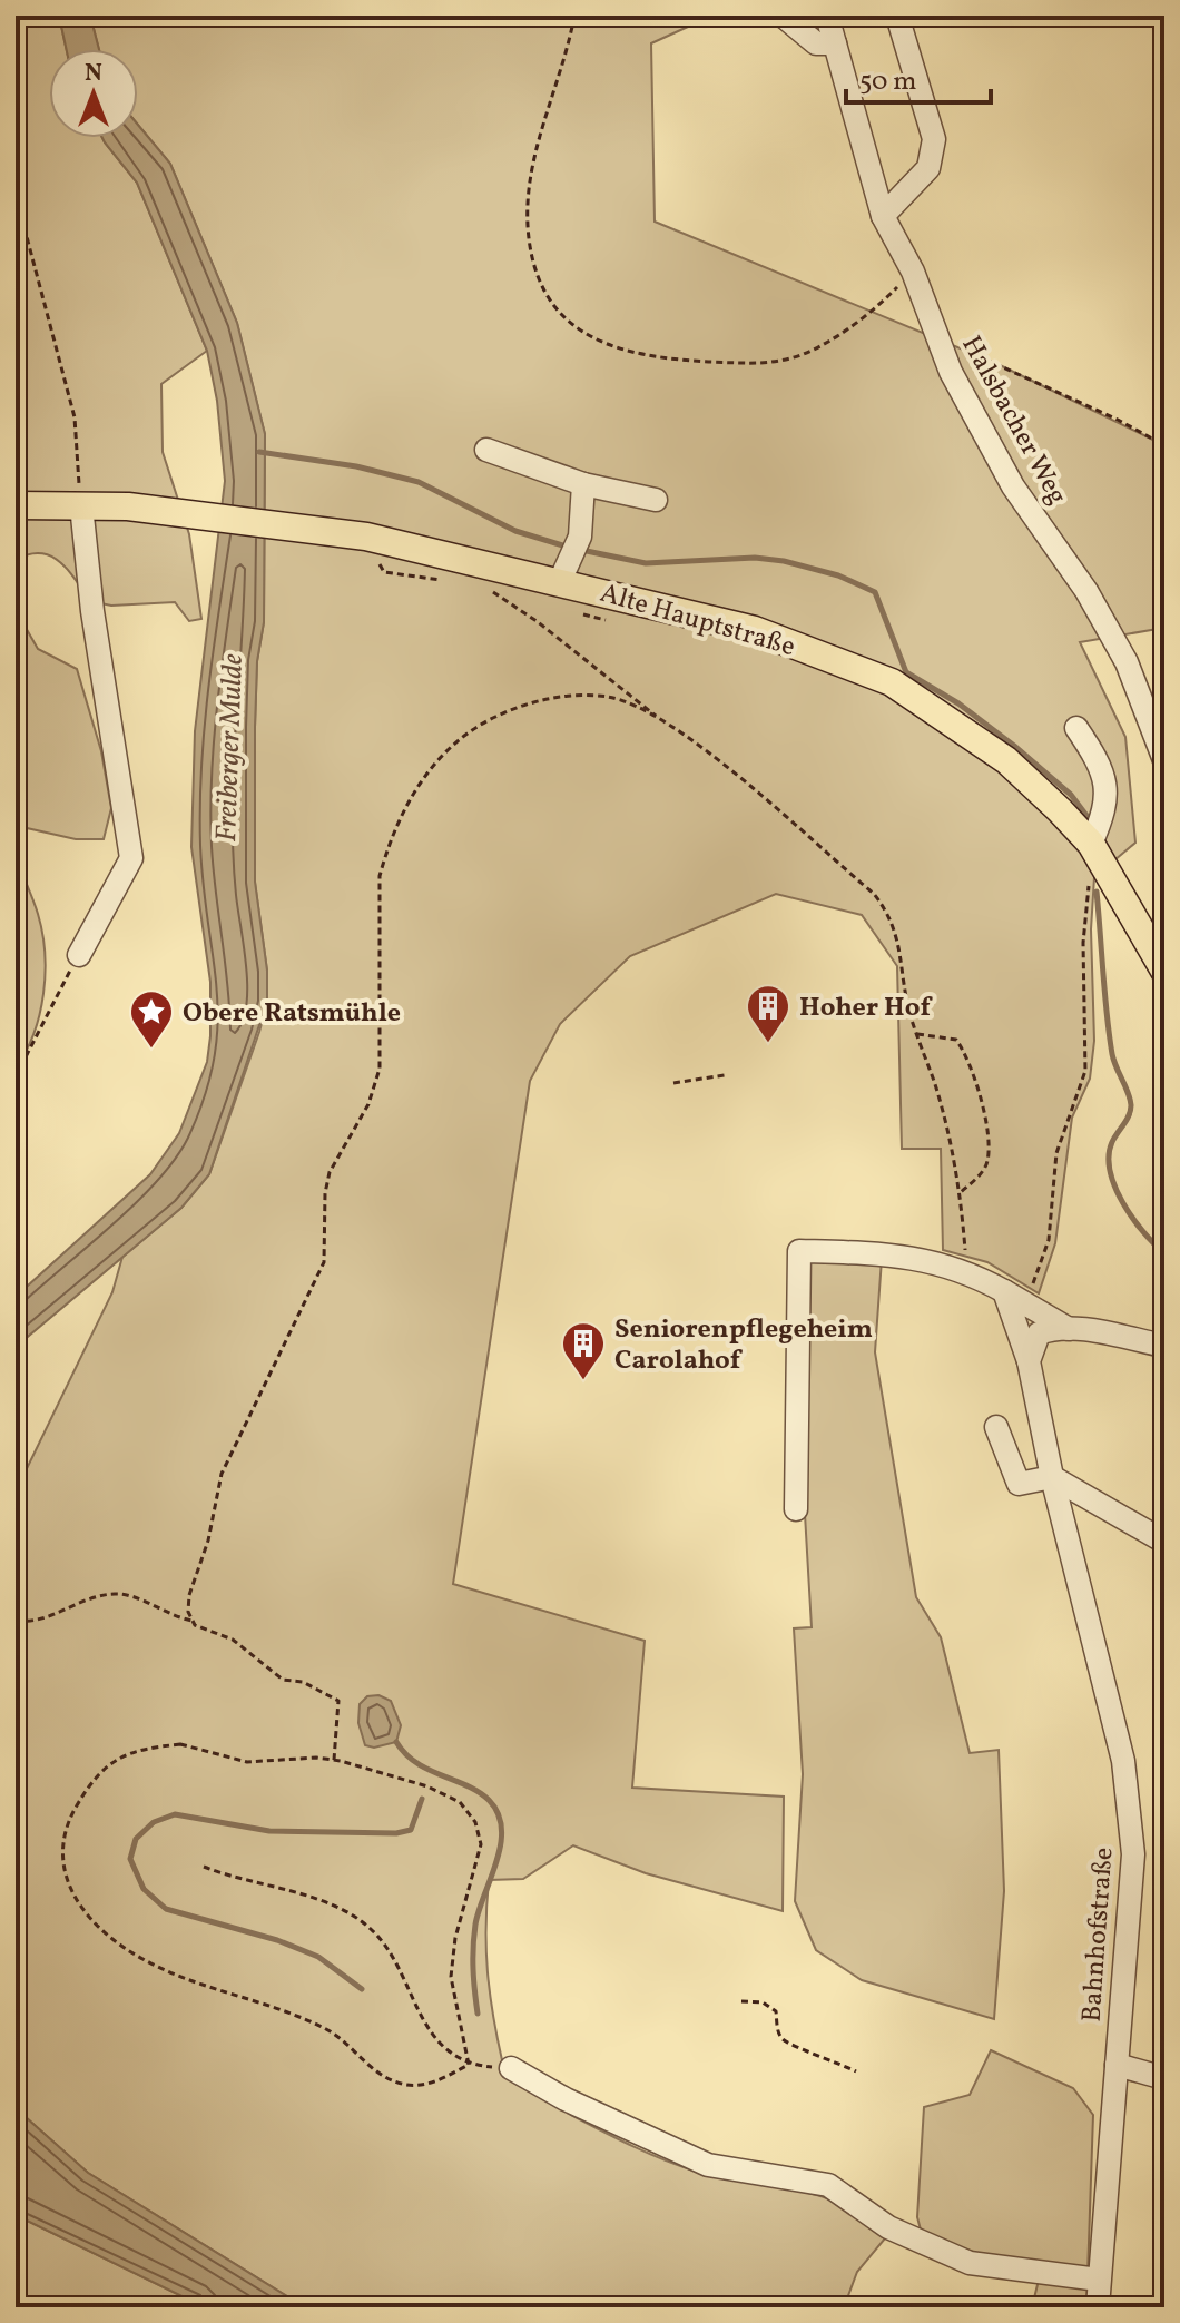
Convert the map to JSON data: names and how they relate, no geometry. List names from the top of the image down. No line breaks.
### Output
{"streets":{"main road":["Alte Hauptstraße"],"street":["Halsbacher Weg","Bahnhofstraße"]},"water":["Freiberger Mulde"],"places":{"building":["Hoher Hof","Seniorenpflegeheim Carolahof"],"place":["Obere Ratsmühle"]},"scale_bar":"50 m","north":"top"}
